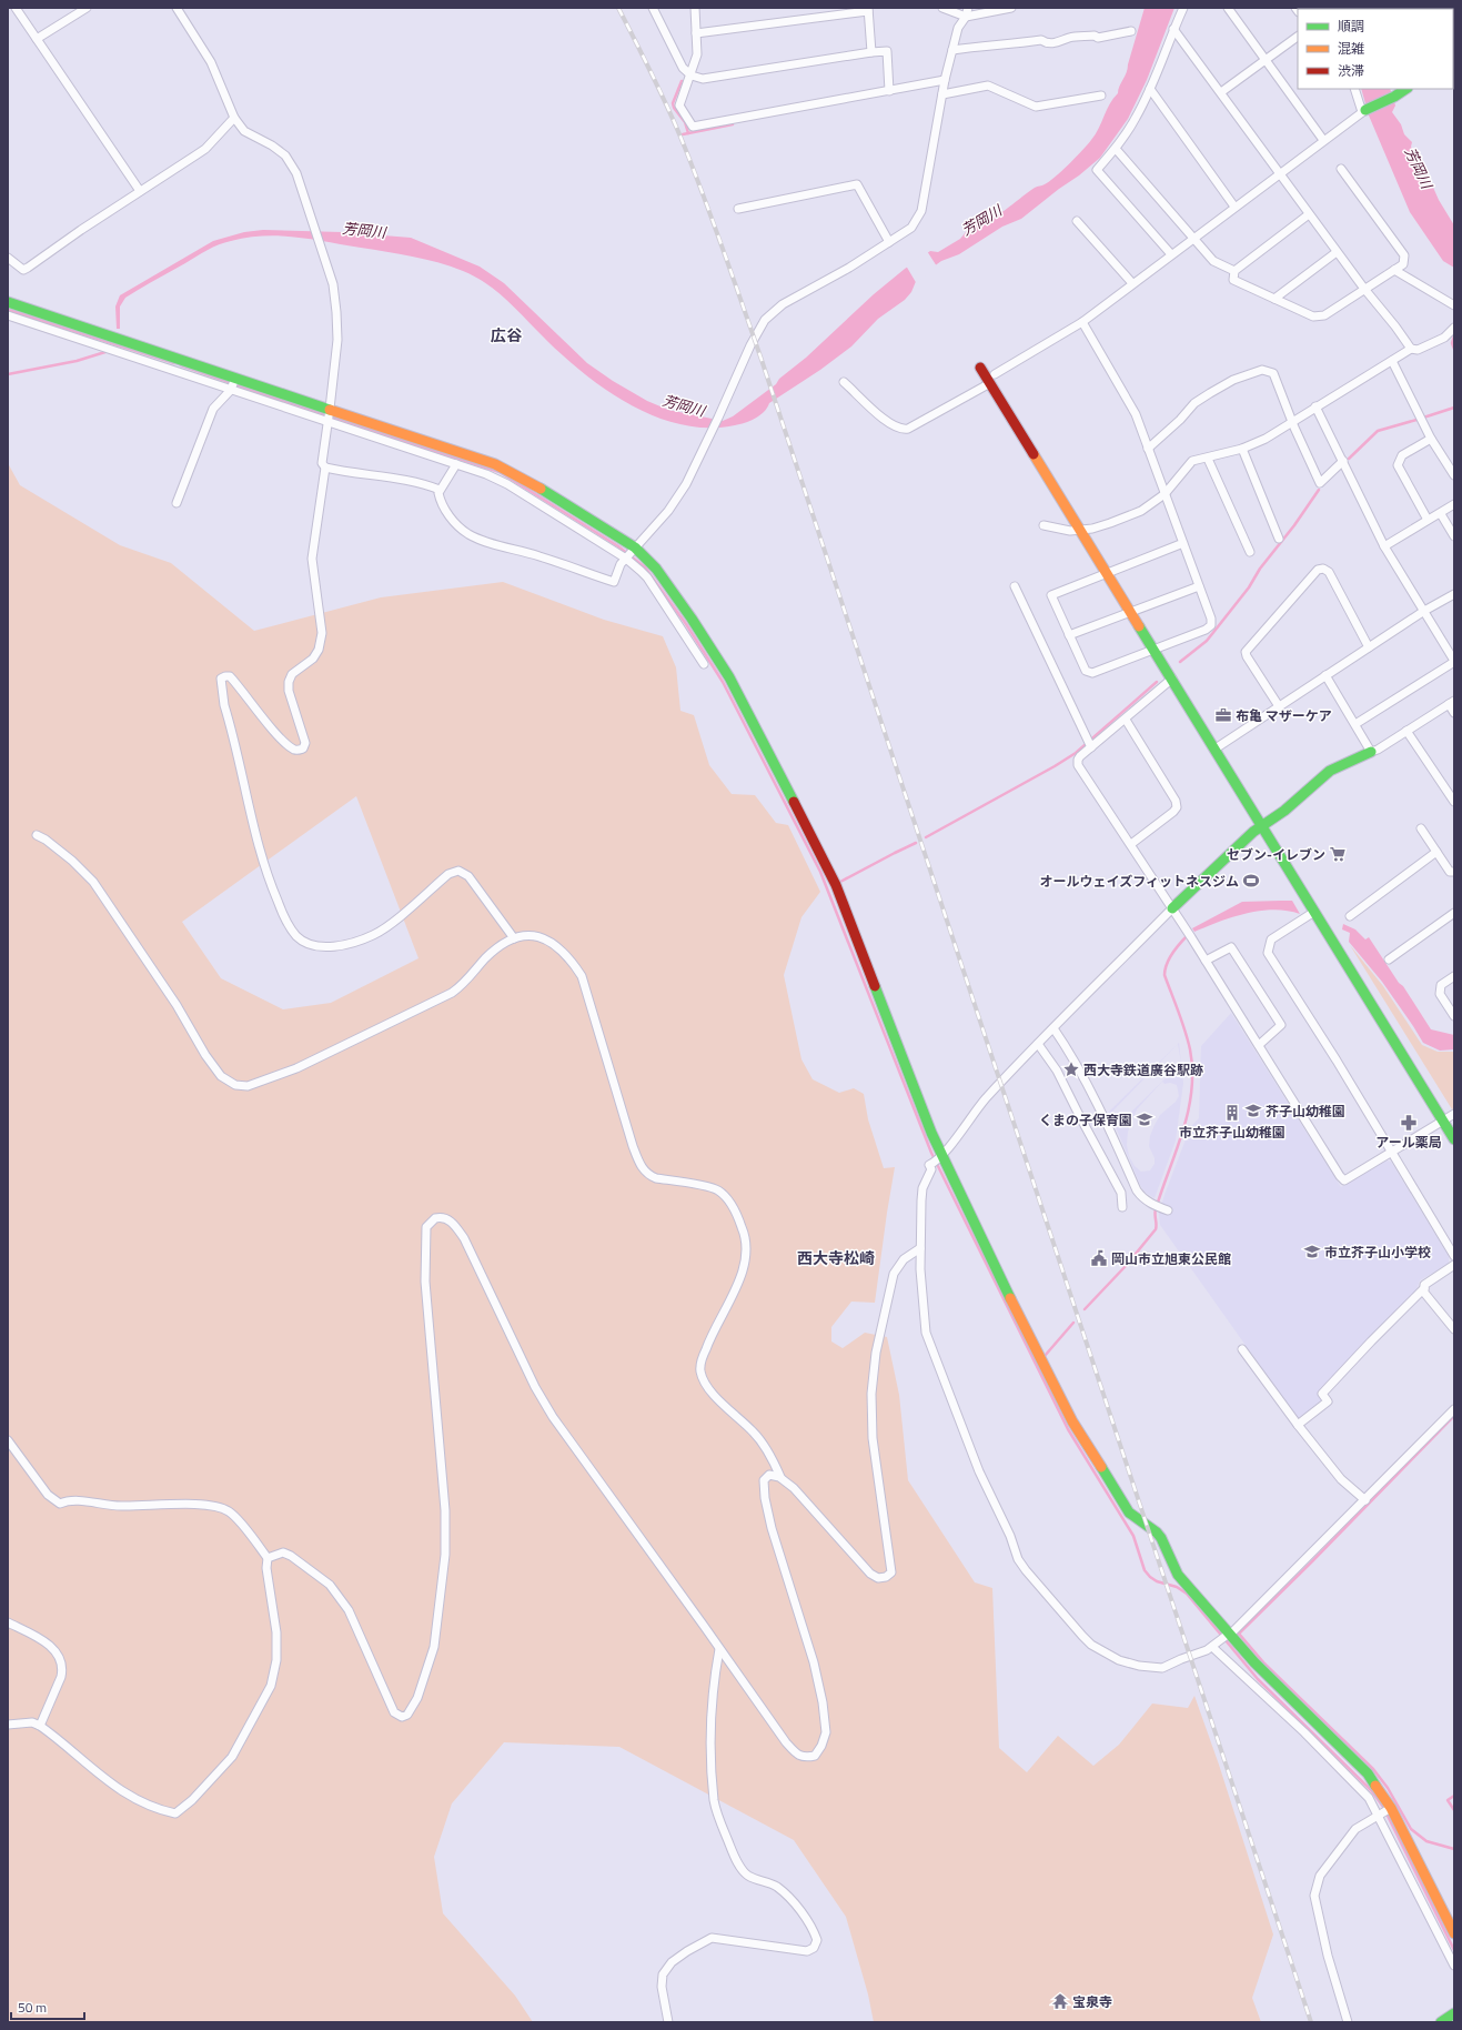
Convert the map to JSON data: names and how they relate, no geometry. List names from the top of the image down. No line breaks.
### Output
{"districts":["広谷","西大寺松崎"],"water":["芳岡川"],"places":{"office":["布亀 マザーケア"],"supermarket":["セブン-イレブン"],"sports":["オールウェイズフィットネスジム"],"place":["西大寺鉄道廣谷駅跡"],"school or university":["芥子山幼稚園","くまの子保育園","市立芥子山小学校"],"building":["市立芥子山幼稚園"],"pharmacy":["アール薬局"],"public building":["岡山市立旭東公民館"],"temple":["宝泉寺"]},"legend":["順調","混雑","渋滞"],"scale_bar":"50 m"}
